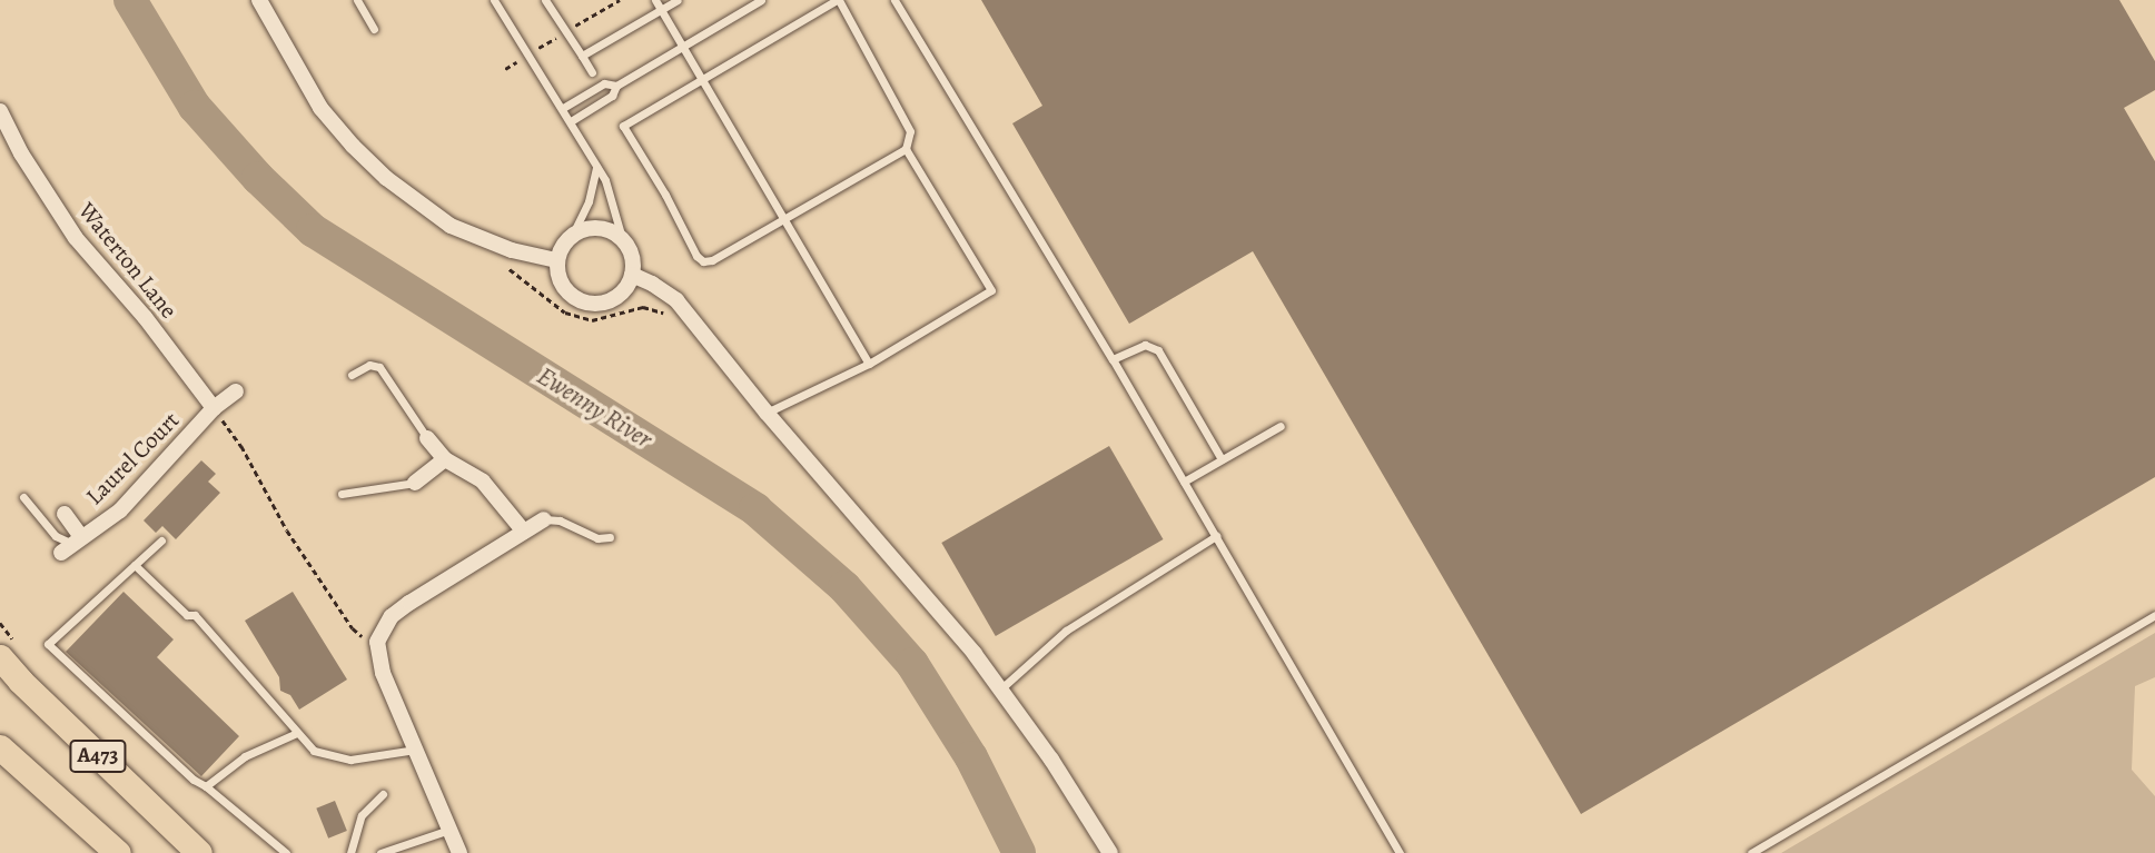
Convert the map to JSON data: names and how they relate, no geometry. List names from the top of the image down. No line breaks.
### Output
{"streets":{"main road":["A473"],"street":["Waterton Lane","Laurel Court"]},"crossings":[["Waterton Lane","Laurel Court"]],"water":["Ewenny River"]}
